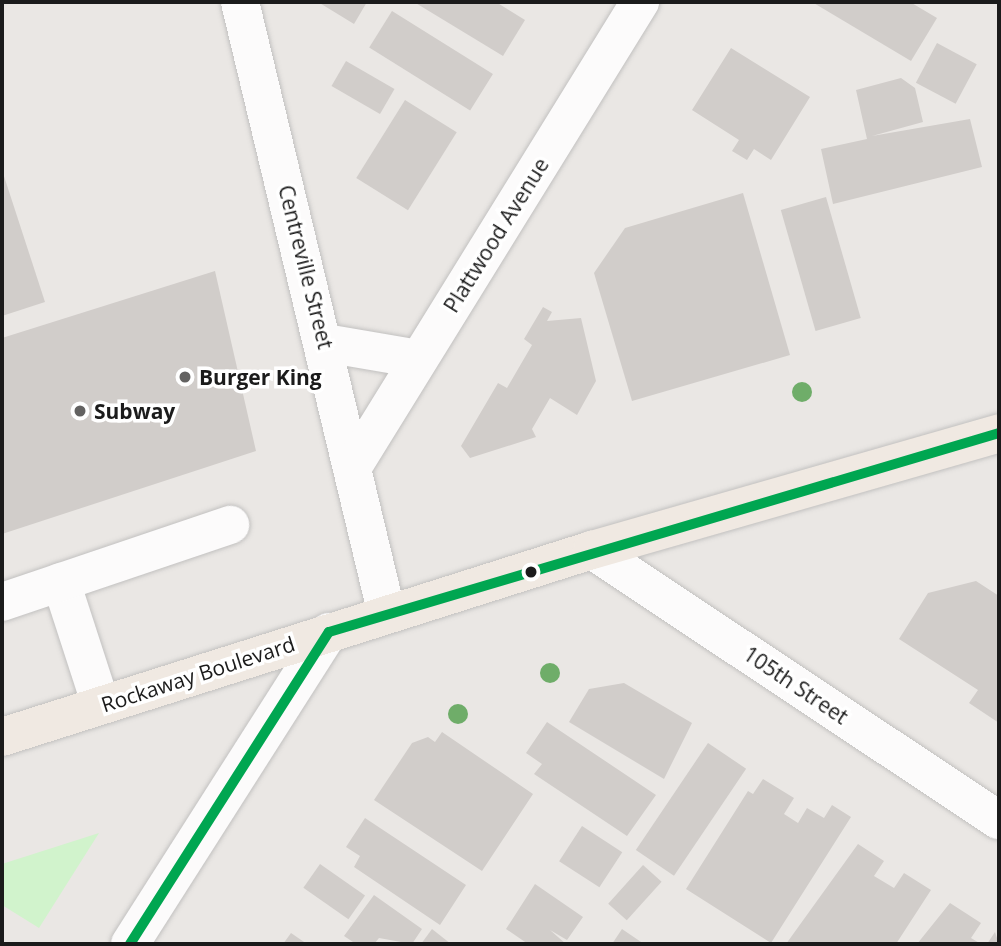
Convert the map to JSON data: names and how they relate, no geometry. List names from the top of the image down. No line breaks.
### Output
{"streets":{"main road":["Rockaway Boulevard"],"street":["Plattwood Avenue","Centreville Street","105th Street"]},"crossings":[["Plattwood Avenue","Centreville Street"],["Centreville Street","Rockaway Boulevard"],["Rockaway Boulevard","105th Street"]],"places":["Burger King","Subway"]}
